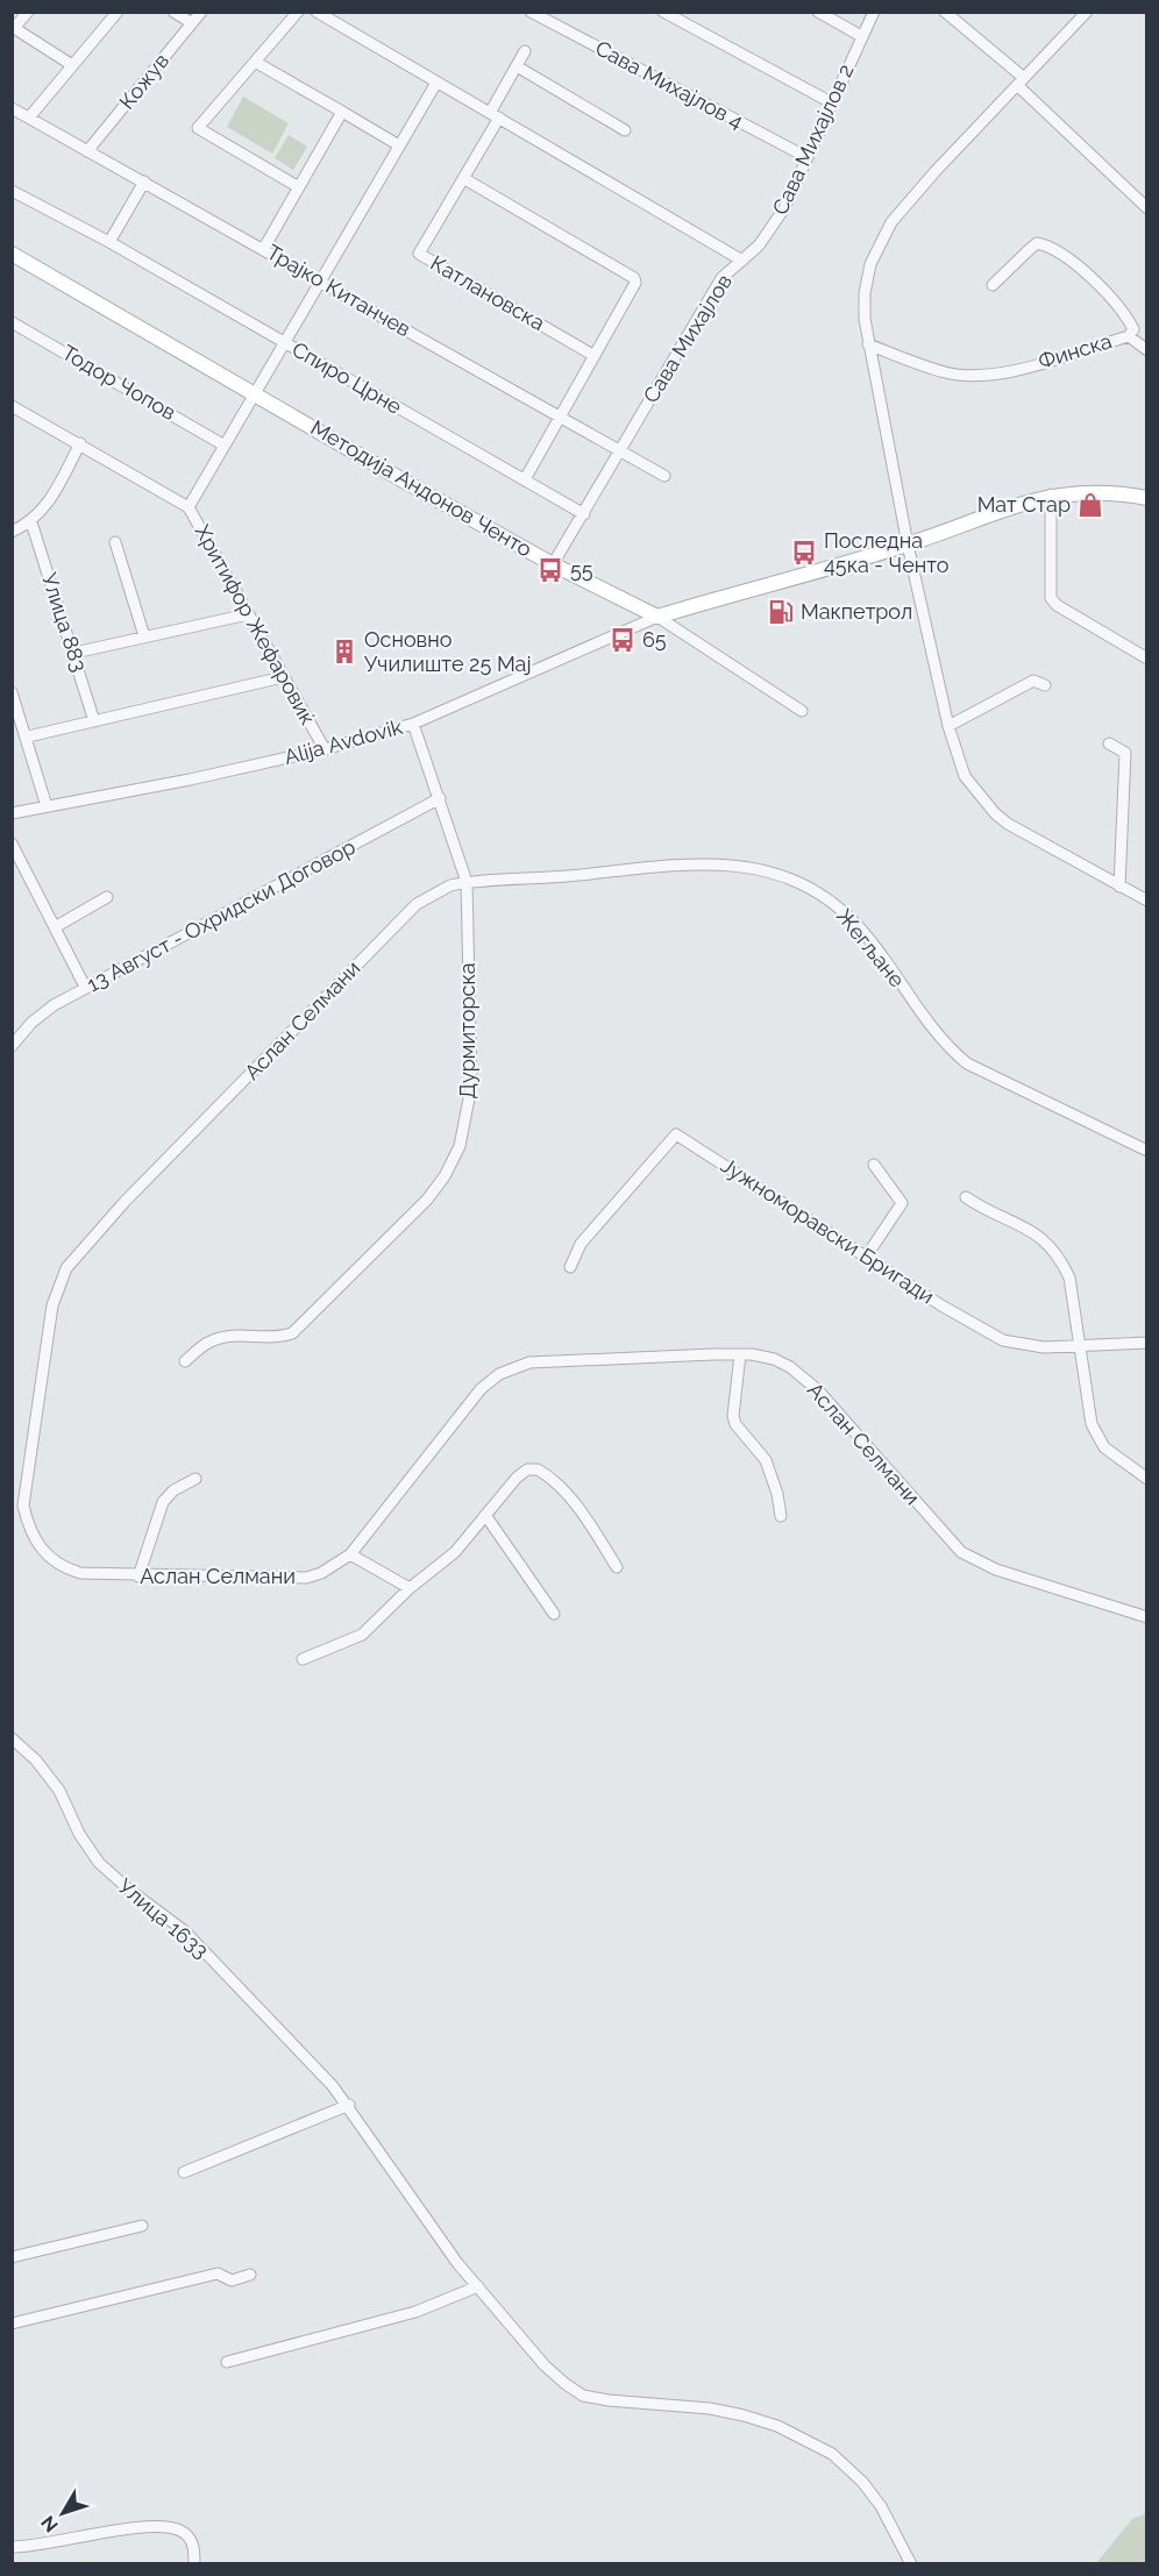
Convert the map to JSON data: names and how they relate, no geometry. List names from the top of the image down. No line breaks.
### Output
{"streets":{"main road":["Методија Андонов Ченто"],"street":["Кожув","Сава Михајлов 4","Сава Михајлов 2","Трајко Китанчев","Катлановска","Сава Михајлов","Финска","Спиро Црне","Тодор Чопов","Улица 883","Хритифор Жефаровиќ","Alija Avdovik","13 Август - Охридски Договор","Жегљане","Аслан Селмани","Дурмиторска","Јужноморавски Бригади","Улица 1633"]},"crossings":[["Кожув","Трајко Китанчев"],["Сава Михајлов 4","Сава Михајлов 2"],["Сава Михајлов 2","Сава Михајлов"],["Трајко Китанчев","Сава Михајлов"],["Трајко Китанчев","Хритифор Жефаровиќ"],["Катлановска","Сава Михајлов"],["Сава Михајлов","Спиро Црне"],["Сава Михајлов","Методија Андонов Ченто"],["Сава Михајлов","Хритифор Жефаровиќ"],["Спиро Црне","Хритифор Жефаровиќ"],["Тодор Чопов","Хритифор Жефаровиќ"],["Методија Андонов Ченто","Хритифор Жефаровиќ"],["Методија Андонов Ченто","Alija Avdovik"],["Хритифор Жефаровиќ","Alija Avdovik"],["Alija Avdovik","Дурмиторска"],["13 Август - Охридски Договор","Дурмиторска"],["Жегљане","Аслан Селмани"],["Жегљане","Дурмиторска"],["Аслан Селмани","Дурмиторска"]],"places":{"shop":["Мат Стар"],"bus stop":["Последна 45ка - Ченто","55","65"],"fuel station":["Макпетрол"],"building":["Основно Училиште 25 Мај"]},"north":"bottom left"}
